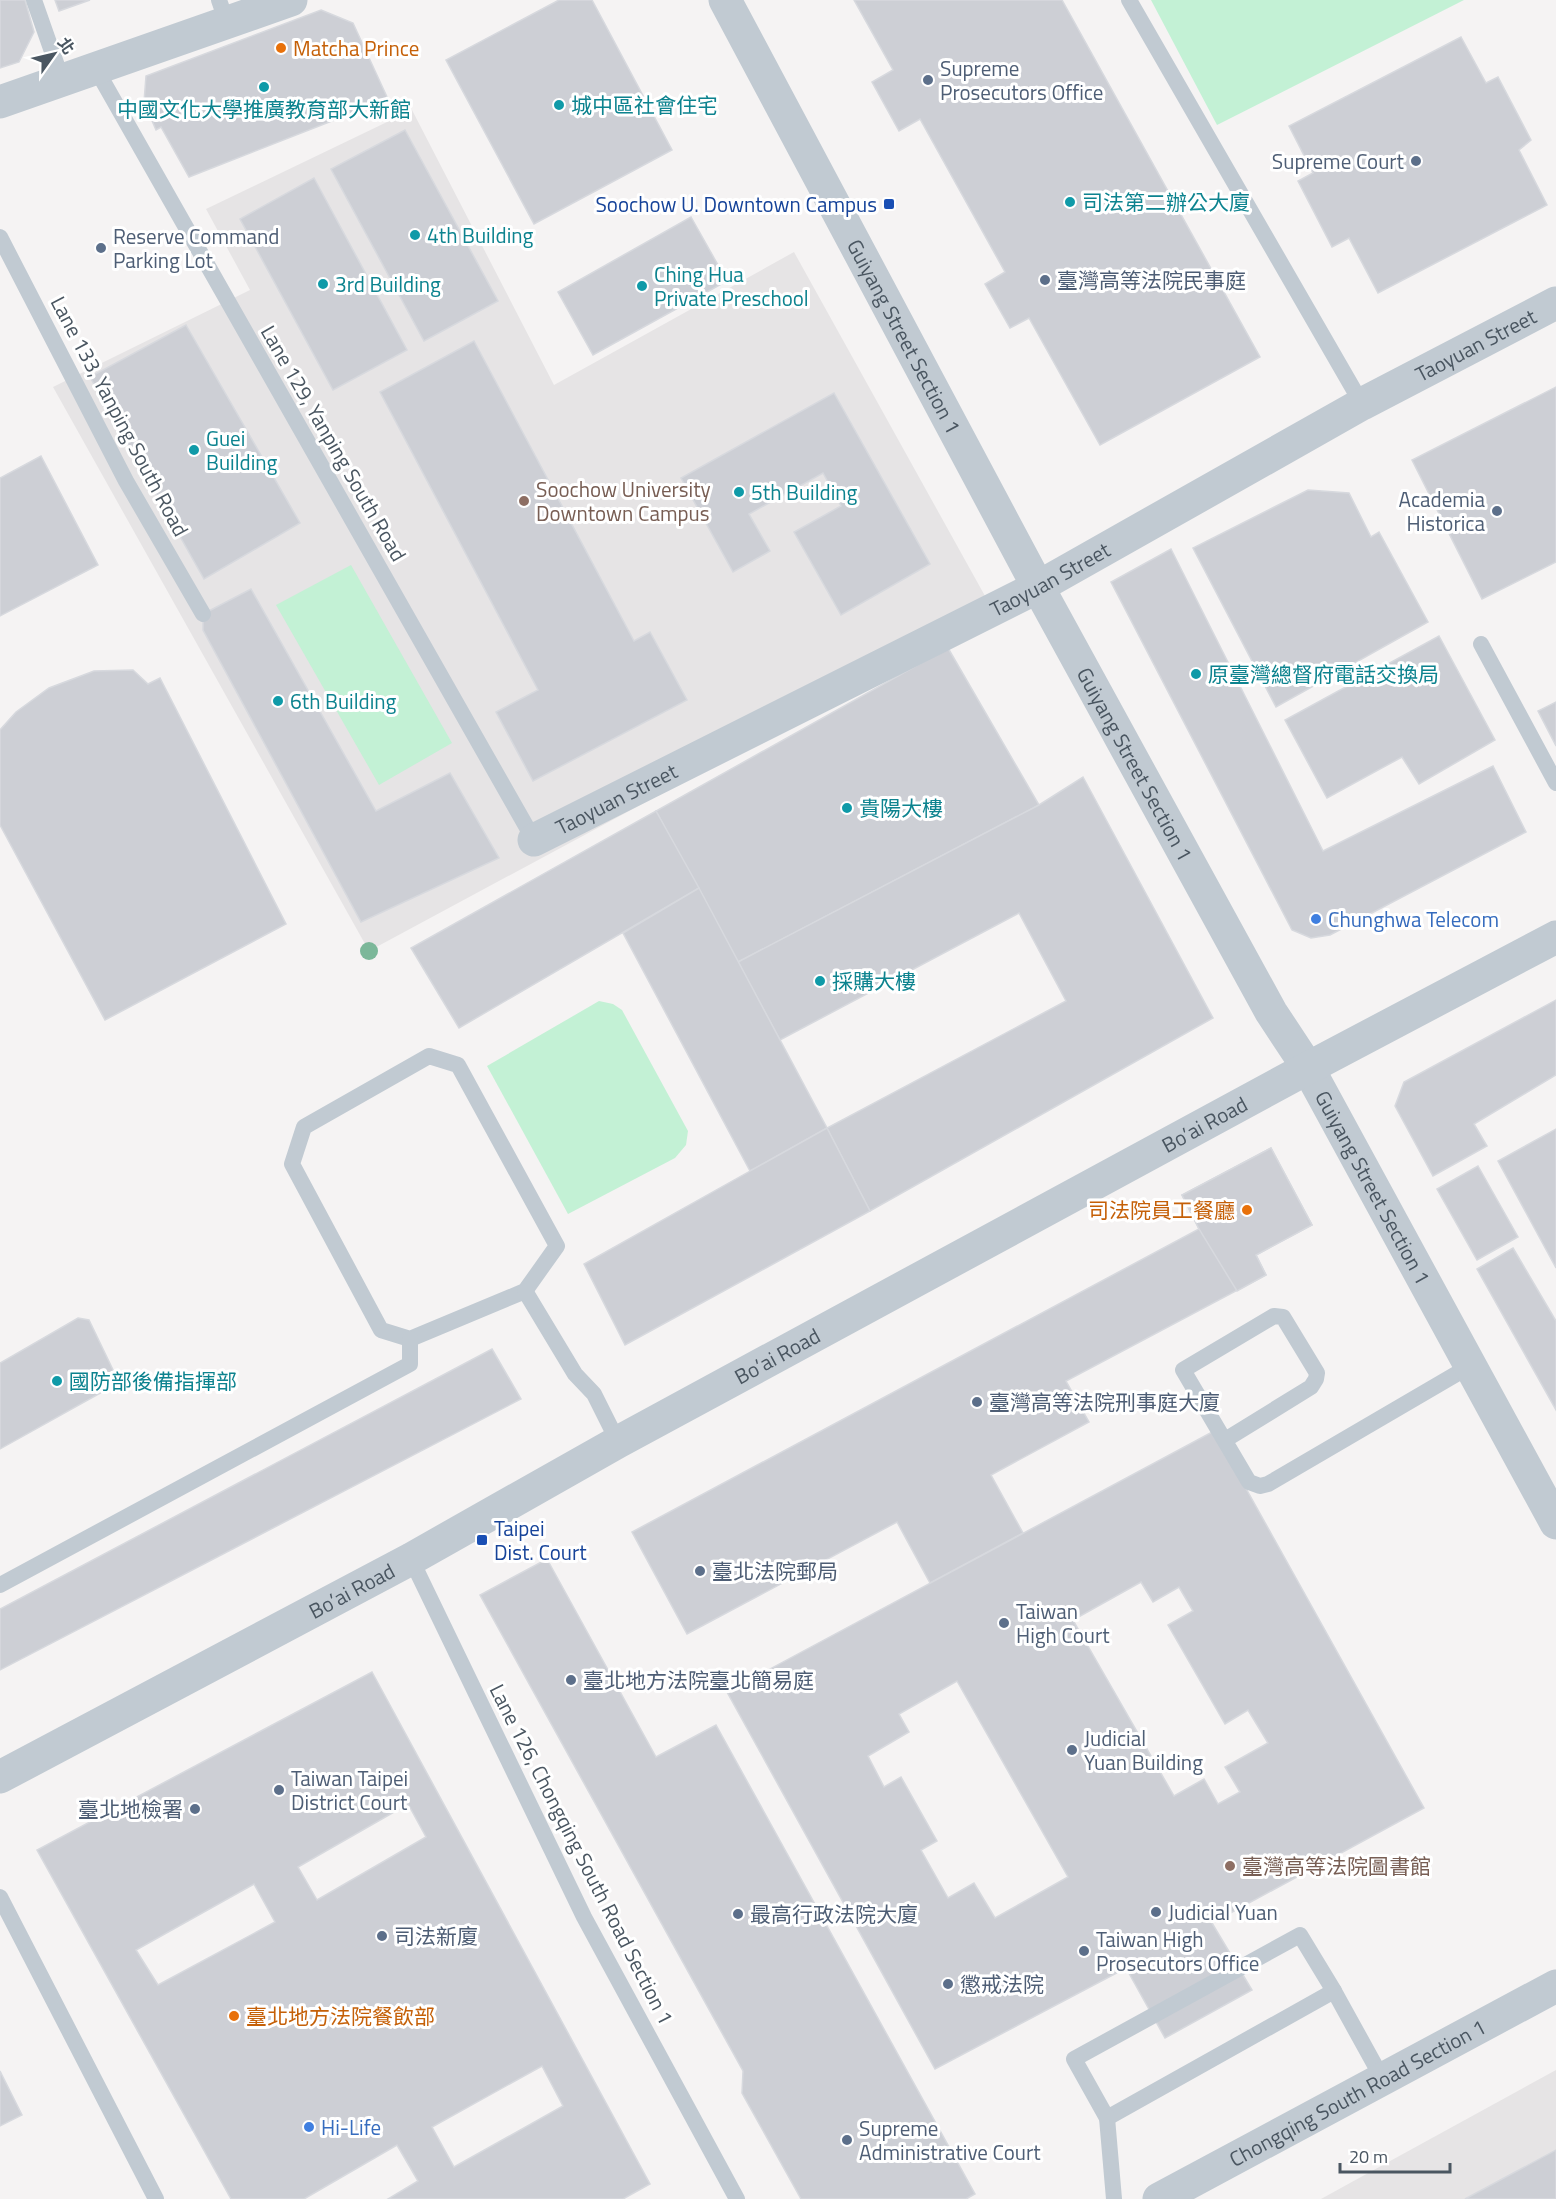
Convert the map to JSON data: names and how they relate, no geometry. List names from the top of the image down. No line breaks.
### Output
{"streets":{"street":["Guiyang Street Section 1","Taoyuan Street","Bo’ai Road","Chongqing South Road Section 1"],"lane":["Lane 133, Yanping South Road","Lane 129, Yanping South Road","Lane 126, Chongqing South Road Section 1"]},"crossings":[["Guiyang Street Section 1","Taoyuan Street"],["Guiyang Street Section 1","Bo’ai Road"],["Taoyuan Street","Lane 129, Yanping South Road"],["Bo’ai Road","Lane 126, Chongqing South Road Section 1"]],"places":{"other":["Matcha Prince","Supreme Prosecutors Office","中國文化大學推廣教育部大新館","城中區社會住宅","Supreme Court","司法第二辦公大廈","4th Building","Reserve Command Parking Lot","臺灣高等法院民事庭","3rd Building","Ching Hua Private Preschool","Guei Building","5th Building","Soochow University Downtown Campus","Academia Historica","原臺灣總督府電話交換局","6th Building","貴陽大樓","Chunghwa Telecom","採購大樓","司法院員工餐廳","國防部後備指揮部","臺灣高等法院刑事庭大廈","臺北法院郵局","Taiwan High Court","臺北地方法院臺北簡易庭","Judicial Yuan Building","Taiwan Taipei District Court","臺北地檢署","臺灣高等法院圖書館","Judicial Yuan","最高行政法院大廈","司法新廈","Taiwan High Prosecutors Office","懲戒法院","臺北地方法院餐飲部","Hi-Life","Supreme Administrative Court"],"transit":["Soochow U. Downtown Campus","Taipei Dist. Court"]},"scale_bar":"20 m","north":"top right"}
